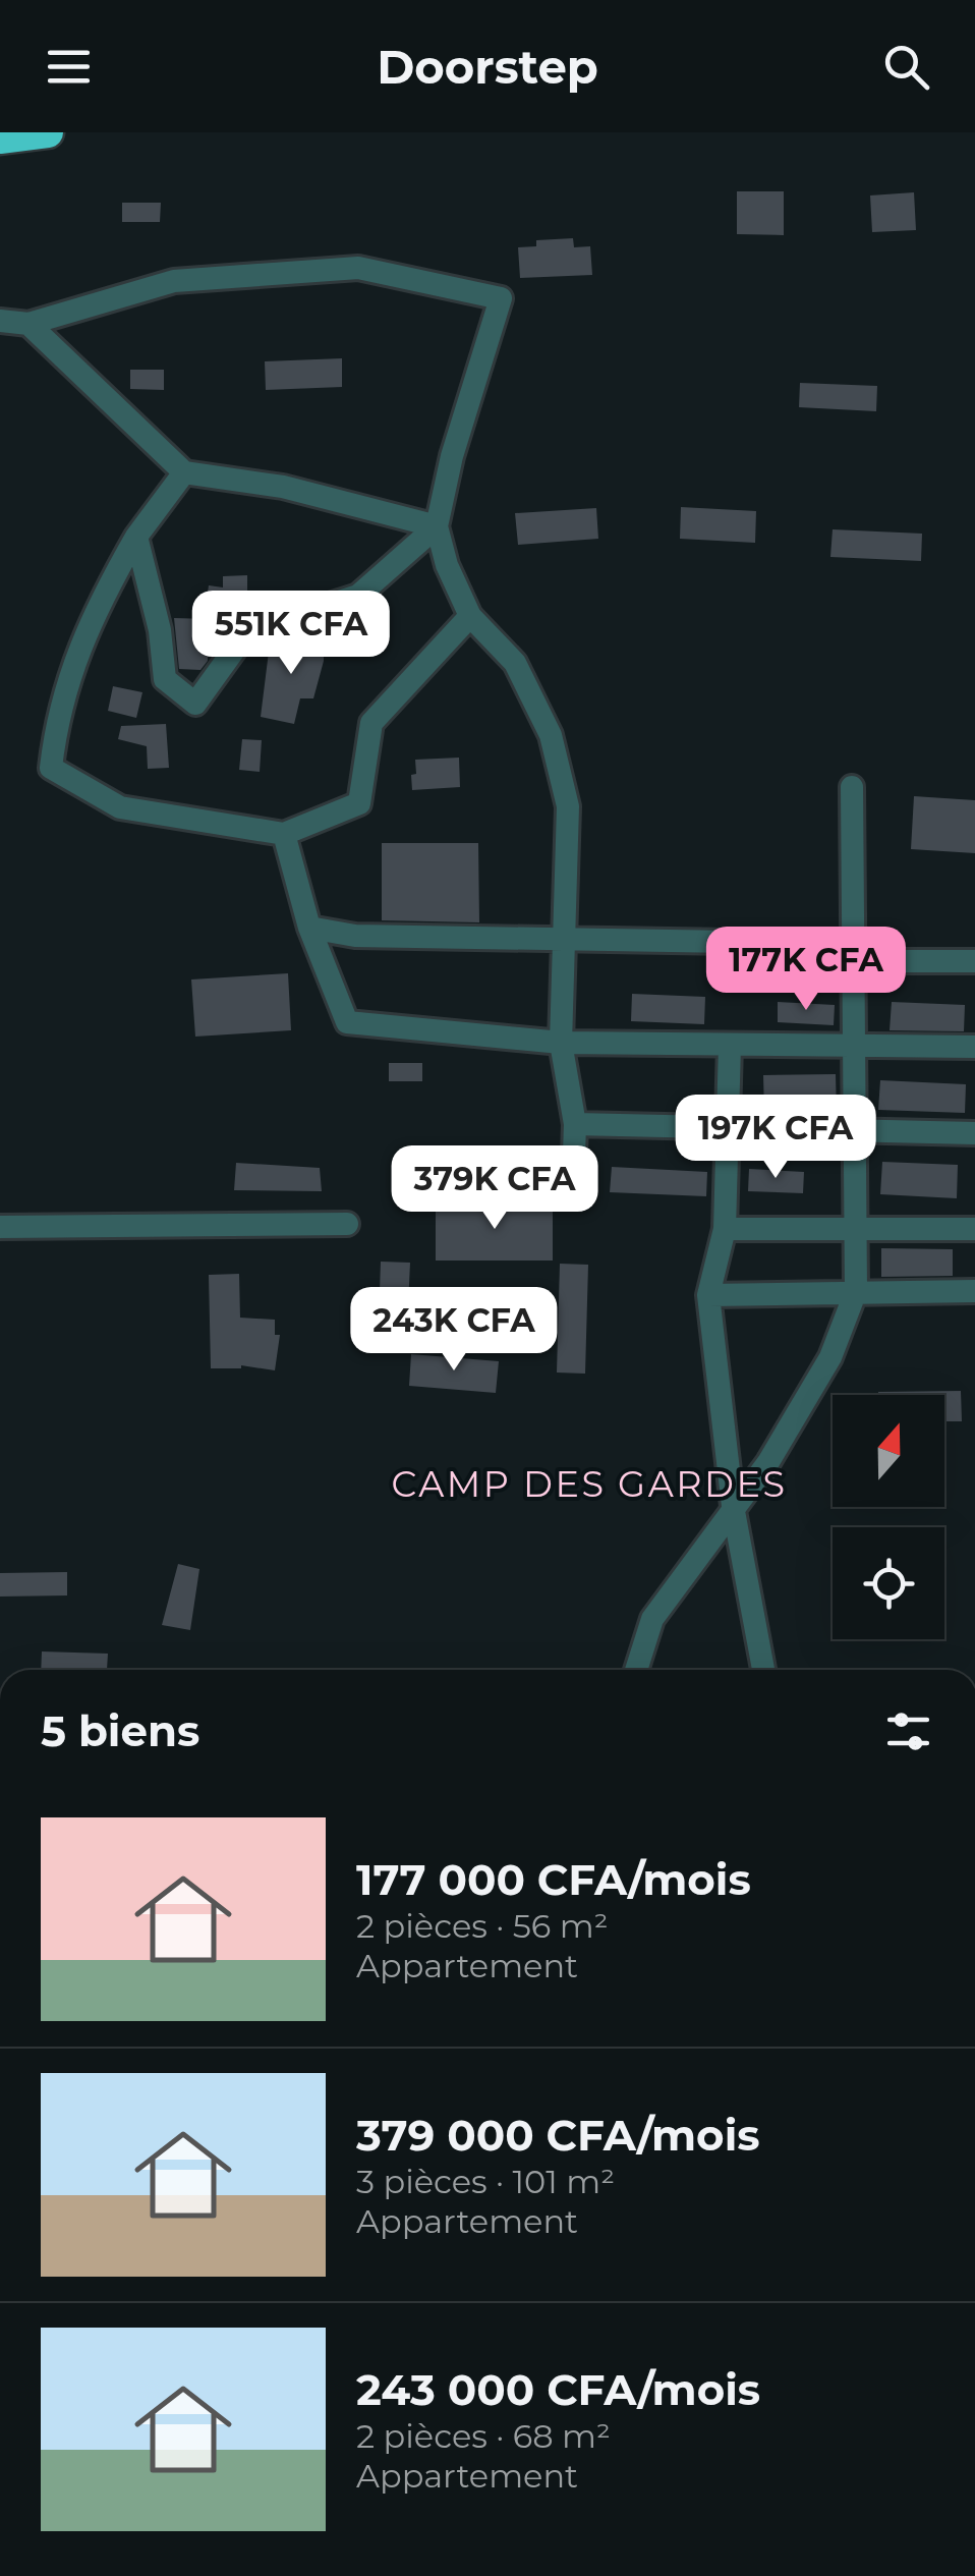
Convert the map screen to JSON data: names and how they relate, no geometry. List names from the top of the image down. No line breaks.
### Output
{"districts":["CAMP DES GARDES"],"north":"top","page":{"header":"Doorstep","price":["551K CFA","177K CFA","197K CFA","379K CFA","243K CFA"],"heading":"5 biens","list":[{"name":"177 000 CFA/mois","note":"2 pièces · 56 m² · Appartement"},{"name":"379 000 CFA/mois","note":"3 pièces · 101 m² · Appartement"},{"name":"243 000 CFA/mois","note":"2 pièces · 68 m² · Appartement"}]}}
